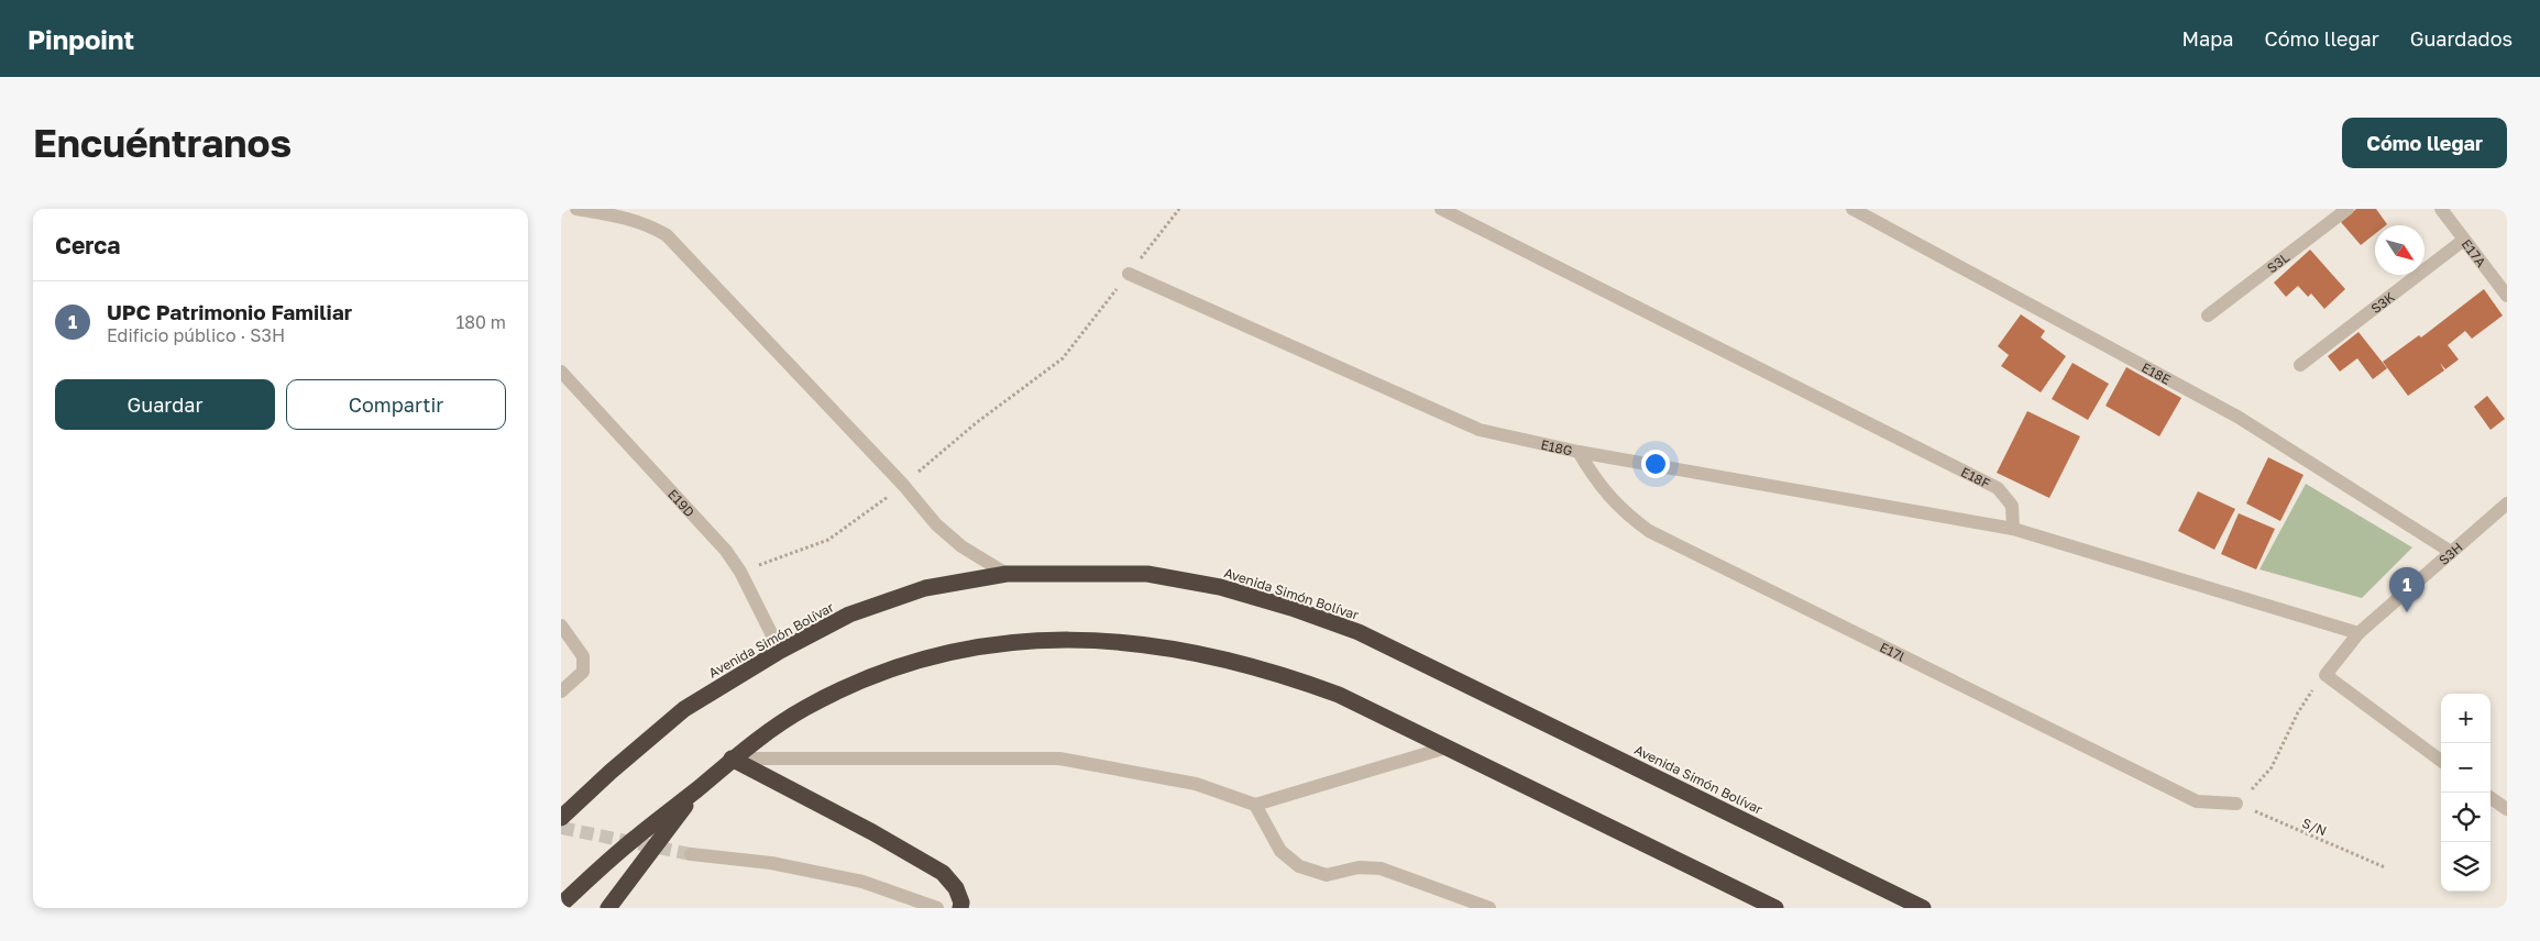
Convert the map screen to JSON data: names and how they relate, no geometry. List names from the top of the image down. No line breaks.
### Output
{"streets":{"highway":["Avenida Simón Bolívar"],"street":["E17A","S3L","S3K","E18E","E18G","E18F","E19D","S3H","E17l"],"path":["S/N"]},"crossings":[["E17A","S3K"],["E18E","S3H"],["E18G","E18F"],["E18G","E17l"],["E19D","Avenida Simón Bolívar"],["E17l","S/N"]],"north":"bottom right","page":{"header":"Pinpoint","nav":["Mapa","Cómo llegar","Guardados"],"buttons":["Cómo llegar",["Guardar","Compartir"]],"title":"Encuéntranos","heading":"Cerca","list":[{"mark":"1","name":"UPC Patrimonio Familiar","note":"Edificio público · S3H","value":"180 m"}],"pins":"1","map_buttons":["+","−"]}}
